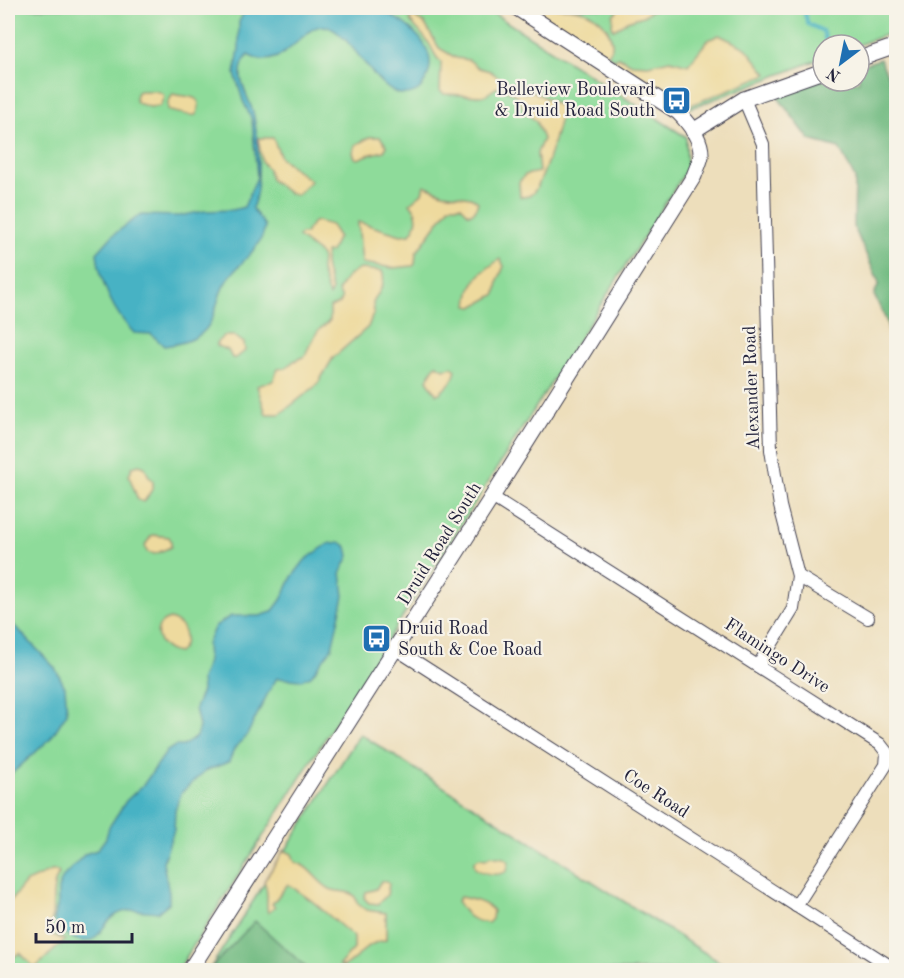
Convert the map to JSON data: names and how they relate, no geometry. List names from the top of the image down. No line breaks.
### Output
{"streets":{"street":["Alexander Road","Druid Road South","Flamingo Drive","Coe Road"]},"crossings":[["Alexander Road","Flamingo Drive"],["Druid Road South","Flamingo Drive"],["Druid Road South","Coe Road"],["Flamingo Drive","Coe Road"]],"places":{"bus stop":["Belleview Boulevard & Druid Road South","Druid Road South & Coe Road"]},"scale_bar":"50 m","north":"bottom left"}
